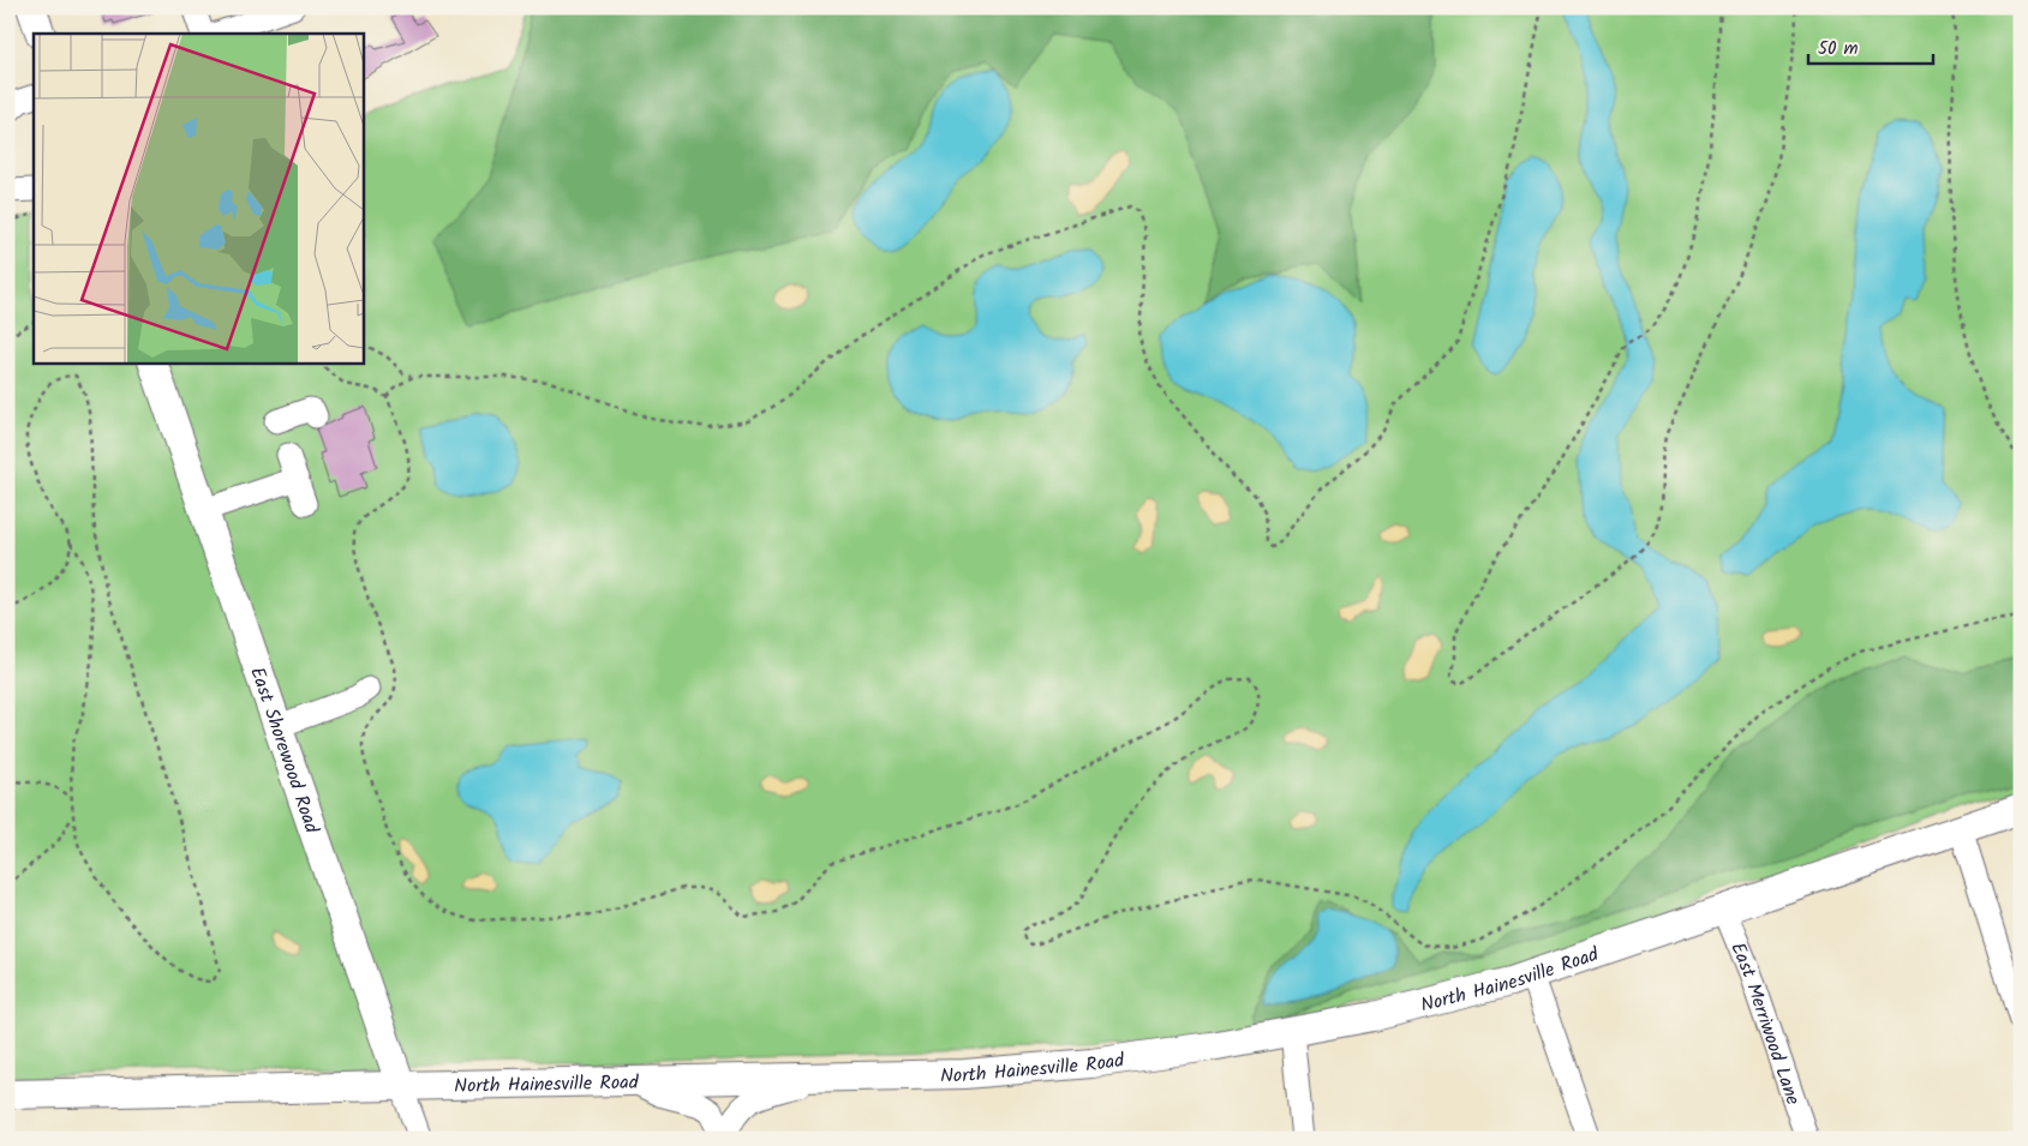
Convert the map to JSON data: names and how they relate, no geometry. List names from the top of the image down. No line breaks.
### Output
{"streets":{"main road":["East Shorewood Road","North Hainesville Road"],"street":["East Merriwood Lane"]},"crossings":[["East Shorewood Road","North Hainesville Road"],["North Hainesville Road","East Merriwood Lane"]],"scale_bar":"50 m"}
